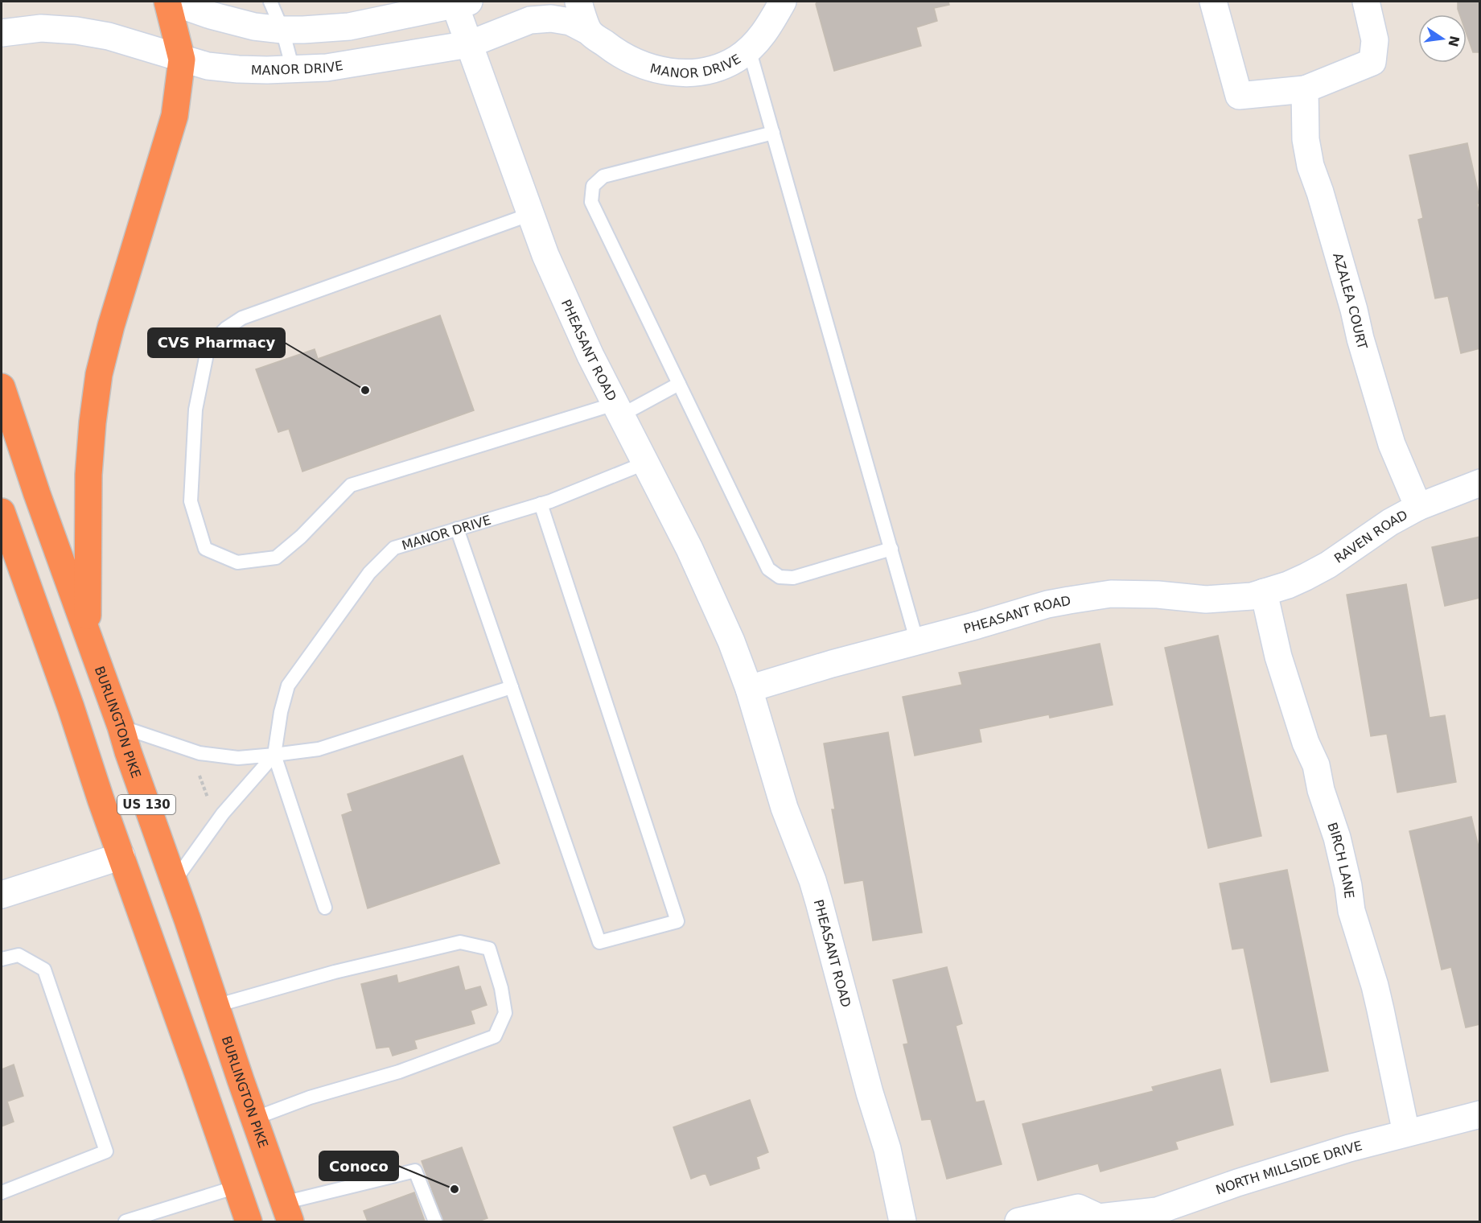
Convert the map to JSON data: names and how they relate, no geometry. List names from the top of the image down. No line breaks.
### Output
{"streets":{"highway":["BURLINGTON PIKE","US 130"],"street":["MANOR DRIVE","AZALEA COURT","PHEASANT ROAD","RAVEN ROAD","BIRCH LANE","NORTH MILLSIDE DRIVE"]},"crossings":[["MANOR DRIVE","PHEASANT ROAD"],["AZALEA COURT","RAVEN ROAD"],["PHEASANT ROAD","RAVEN ROAD"],["PHEASANT ROAD","BIRCH LANE"],["RAVEN ROAD","BIRCH LANE"],["BIRCH LANE","NORTH MILLSIDE DRIVE"]],"places":["CVS Pharmacy","Conoco"],"north":"right"}
